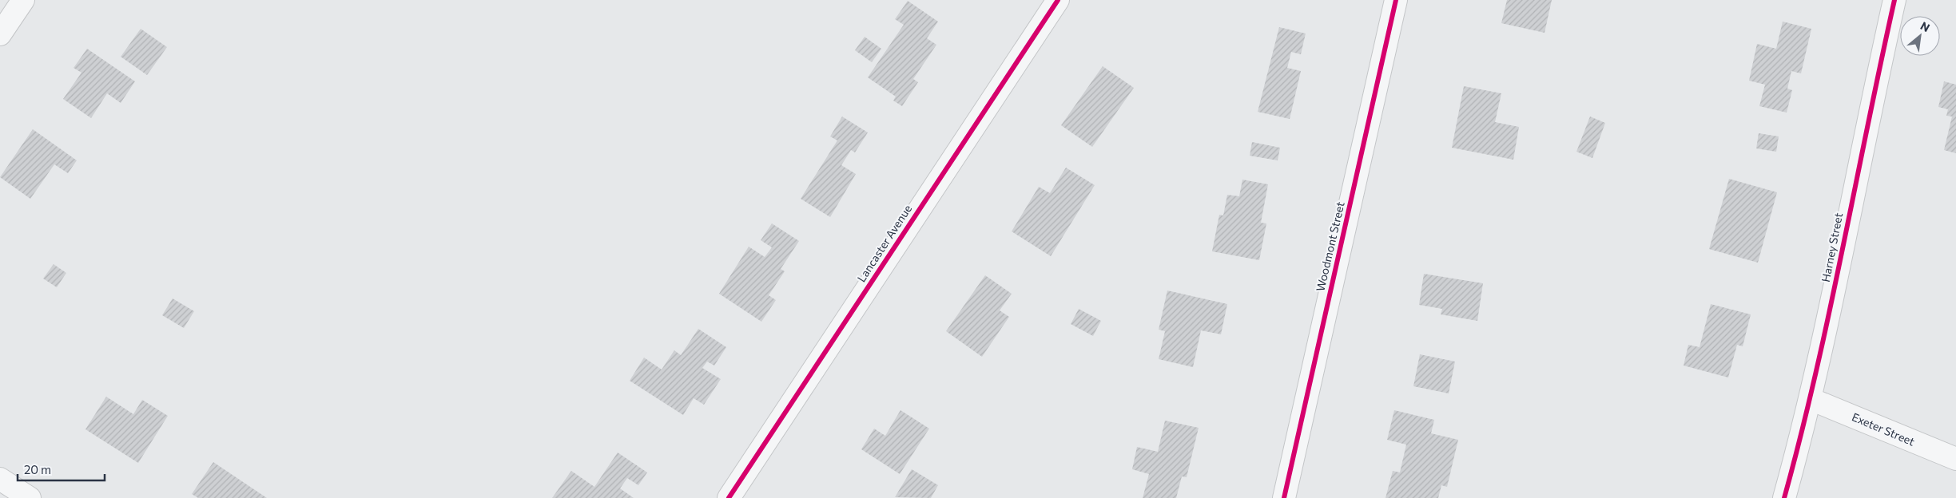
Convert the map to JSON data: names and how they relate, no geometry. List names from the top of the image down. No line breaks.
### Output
{"streets":{"street":["Lancaster Avenue","Woodmont Street","Harney Street","Exeter Street"]},"crossings":[["Harney Street","Exeter Street"]],"scale_bar":"20 m","north":"top right"}
